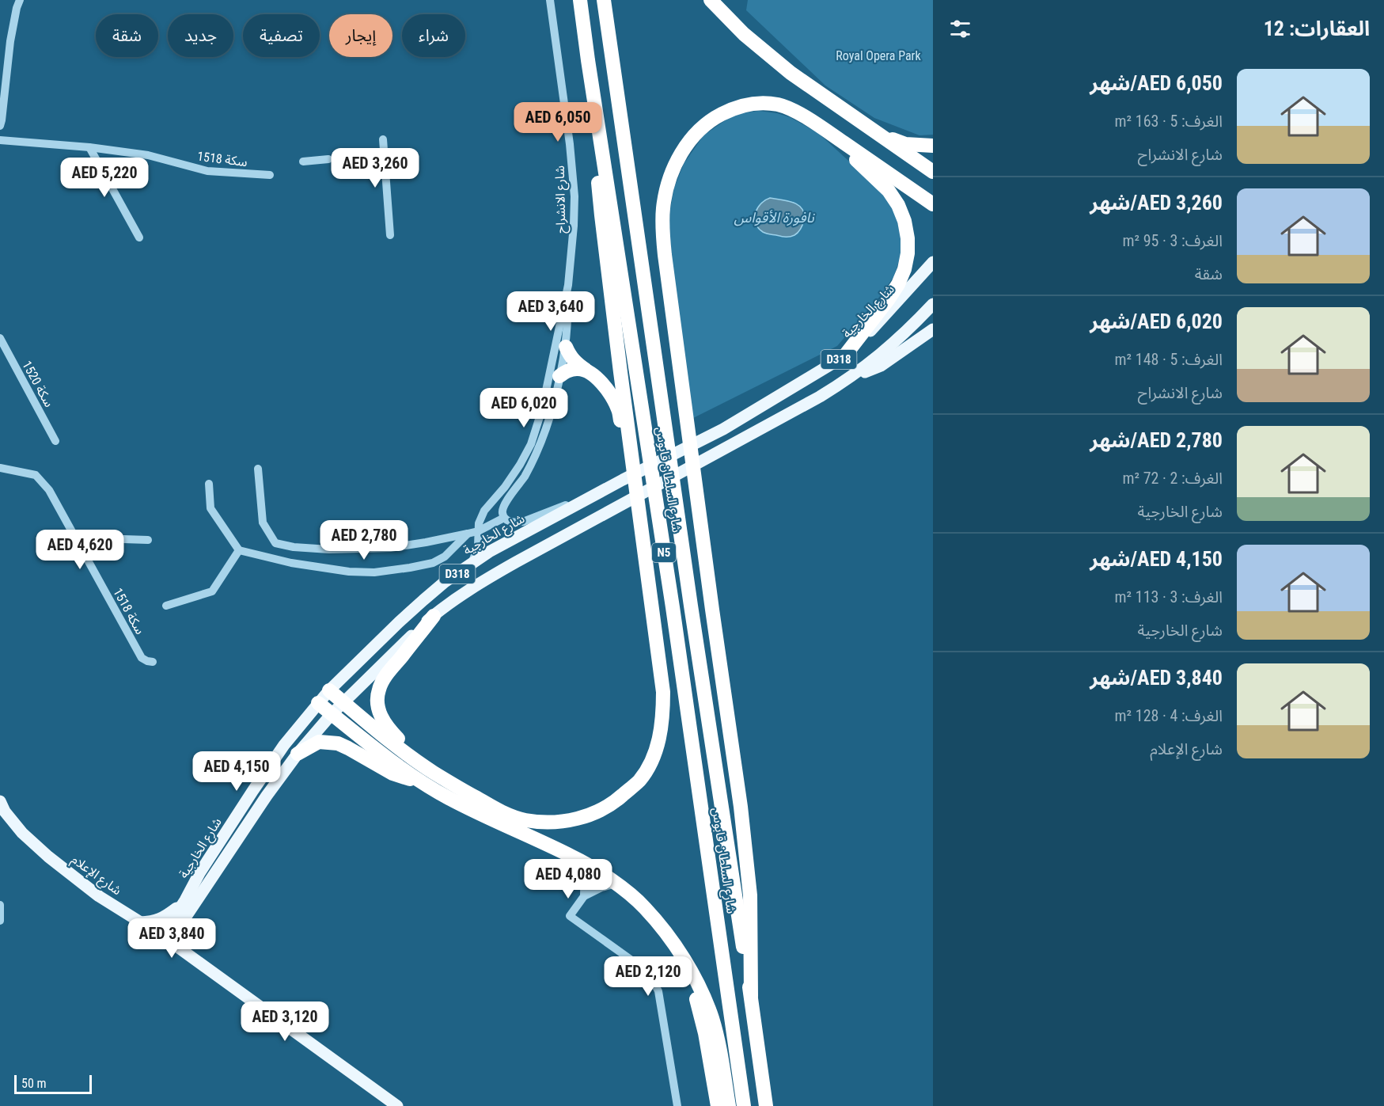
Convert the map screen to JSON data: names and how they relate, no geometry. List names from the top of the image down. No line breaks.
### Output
{"streets":{"highway":["شارع السلطان قابوس","N5"],"main road":["شارع الخارجية","D318","شارع الإعلام"],"street":["سكة 1518","شارع الانشراح","سكة 1520"]},"crossings":[["شارع الانشراح","شارع الخارجية"],["شارع الخارجية","شارع الإعلام"]],"water":["نافورة الأقواس"],"parks":["Royal Opera Park"],"scale_bar":"50 m","page":{"heading":"العقارات: 12","chip":["شراء","إيجار","تصفية","جديد","شقة"],"list":[{"name":"AED 6,050/شهر","note":"الغرف: 5 · 163 m² · شارع الانشراح"},{"name":"AED 3,260/شهر","note":"الغرف: 3 · 95 m² · شقة"},{"name":"AED 6,020/شهر","note":"الغرف: 5 · 148 m² · شارع الانشراح"},{"name":"AED 2,780/شهر","note":"الغرف: 2 · 72 m² · شارع الخارجية"},{"name":"AED 4,150/شهر","note":"الغرف: 3 · 113 m² · شارع الخارجية"},{"name":"AED 3,840/شهر","note":"الغرف: 4 · 128 m² · شارع الإعلام"}],"price":["AED 6,050","AED 3,260","AED 5,220","AED 3,640","AED 6,020","AED 2,780","AED 4,620","AED 4,150","AED 4,080","AED 3,840","AED 2,120","AED 3,120"],"scale":"50 m"}}
